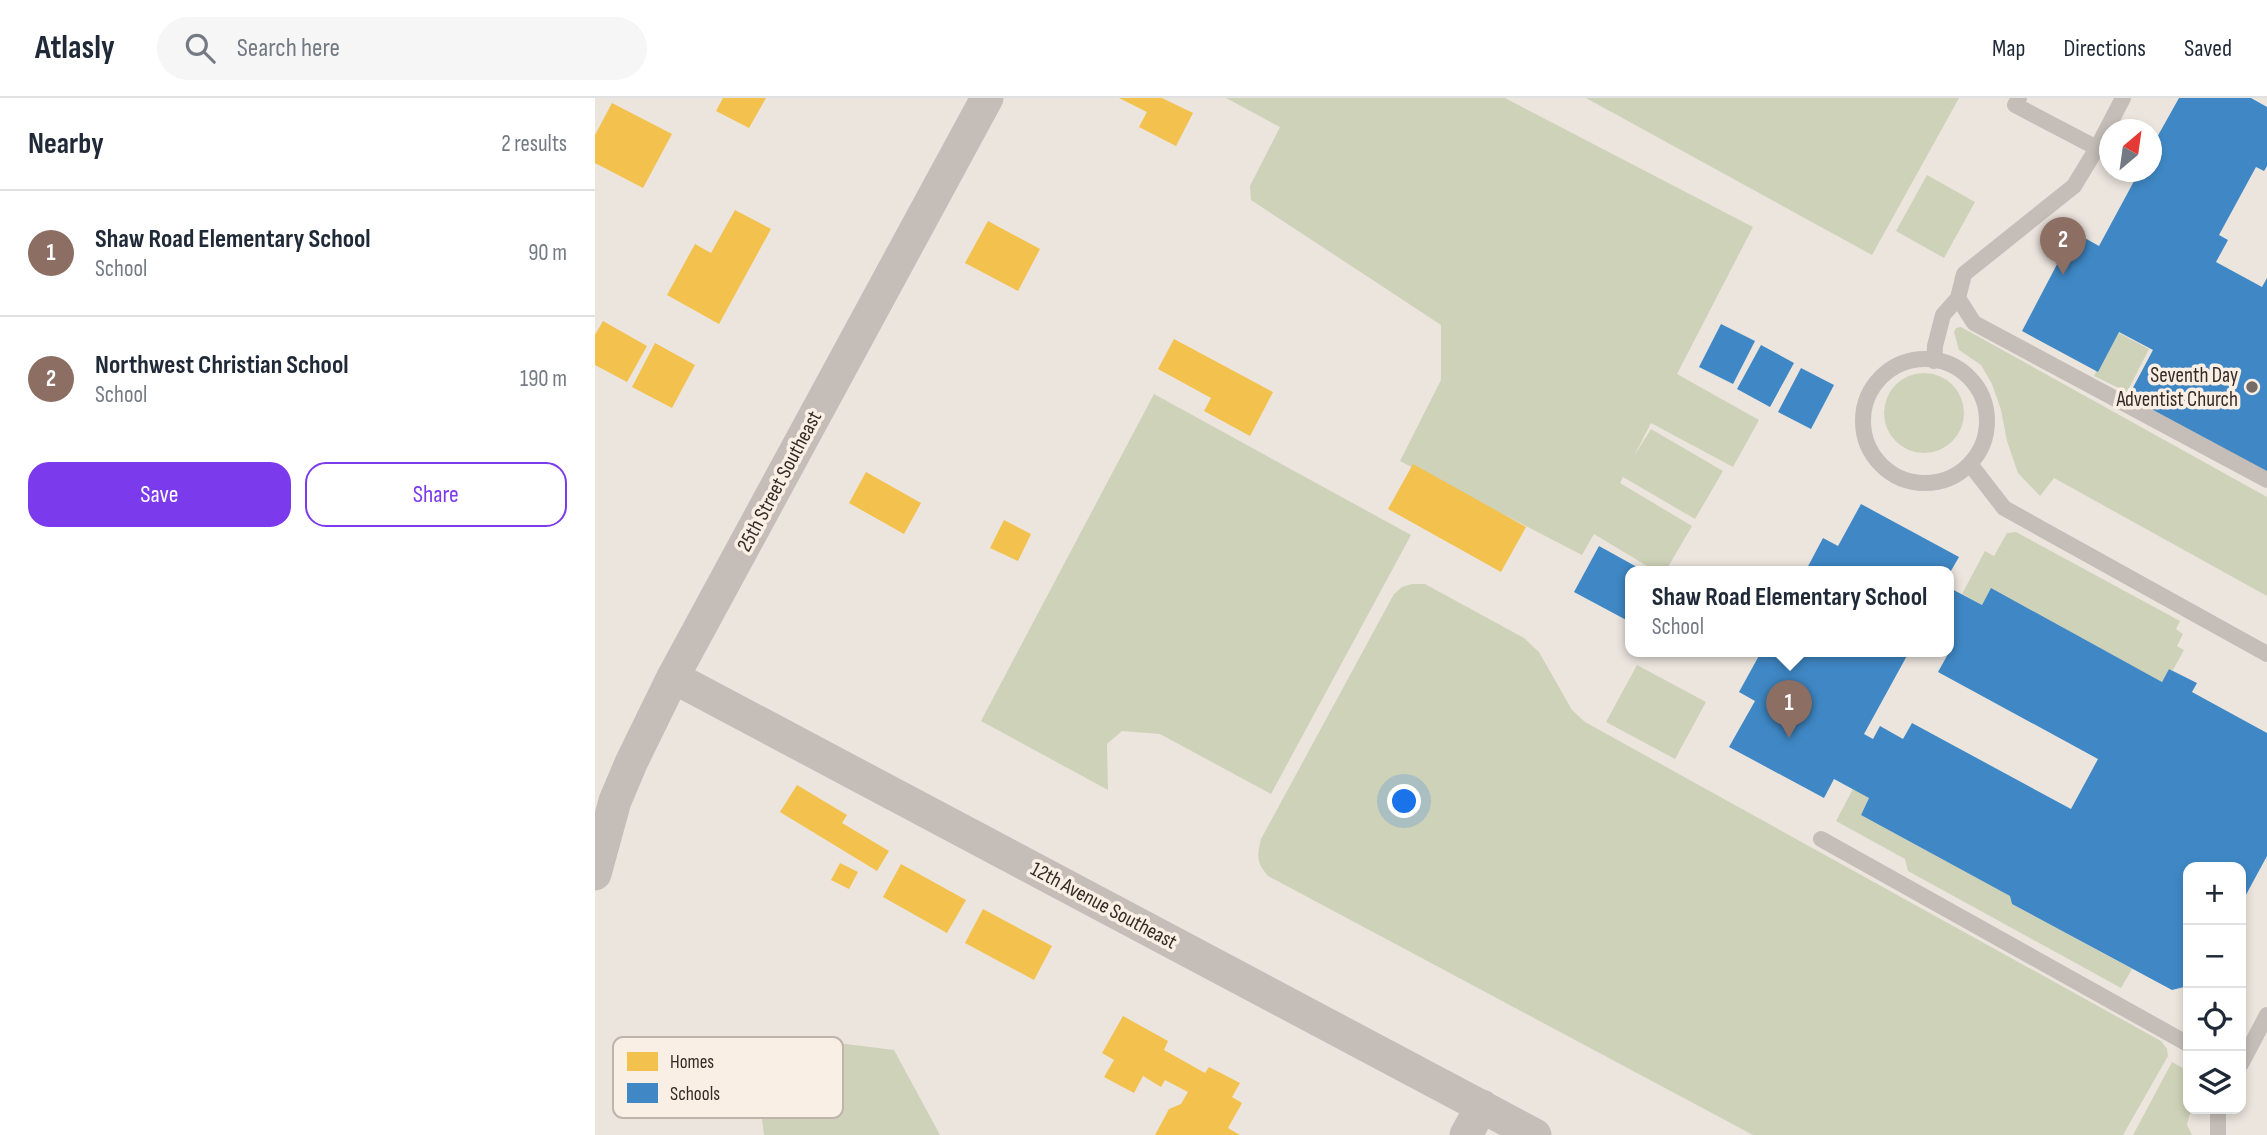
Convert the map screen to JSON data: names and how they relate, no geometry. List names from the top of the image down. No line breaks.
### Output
{"streets":{"street":["25th Street Southeast","12th Avenue Southeast"]},"crossings":[["25th Street Southeast","12th Avenue Southeast"]],"places":["Seventh Day Adventist Church"],"legend":["Homes","Schools"],"north":"top right","page":{"header":"Atlasly","search":"Search here","nav":["Map","Directions","Saved"],"heading":["Nearby","2 results"],"list":[{"mark":"1","name":"Shaw Road Elementary School","note":"School","value":"90 m"},{"mark":"2","name":"Northwest Christian School","note":"School","value":"190 m"}],"pins":["2","1"],"buttons":["Save","Share"],"popup":["Shaw Road Elementary School","School"],"map_buttons":["+","−"]}}
